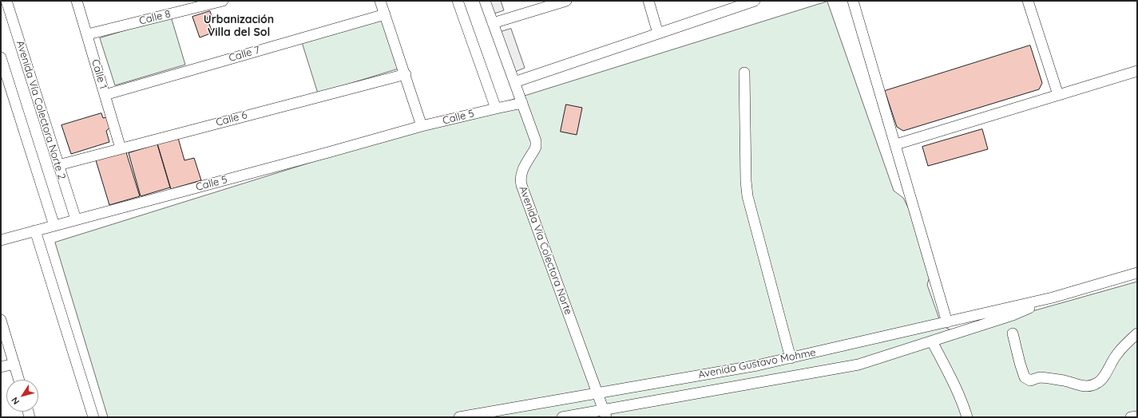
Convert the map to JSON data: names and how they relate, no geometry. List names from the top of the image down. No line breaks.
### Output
{"streets":{"street":["Calle 8","Calle 7","Calle 1","Avenida Vía Colectora Norte 2","Calle 5","Calle 6","Avenida Vía Colectora Norte","Avenida Gustavo Mohme"]},"crossings":[["Calle 8","Calle 1"],["Calle 7","Calle 1"],["Calle 1","Calle 6"],["Avenida Vía Colectora Norte 2","Calle 5"],["Avenida Vía Colectora Norte 2","Calle 6"],["Calle 5","Avenida Vía Colectora Norte"],["Avenida Vía Colectora Norte","Avenida Gustavo Mohme"]],"districts":["Urbanización Villa del Sol"],"north":"bottom left"}
